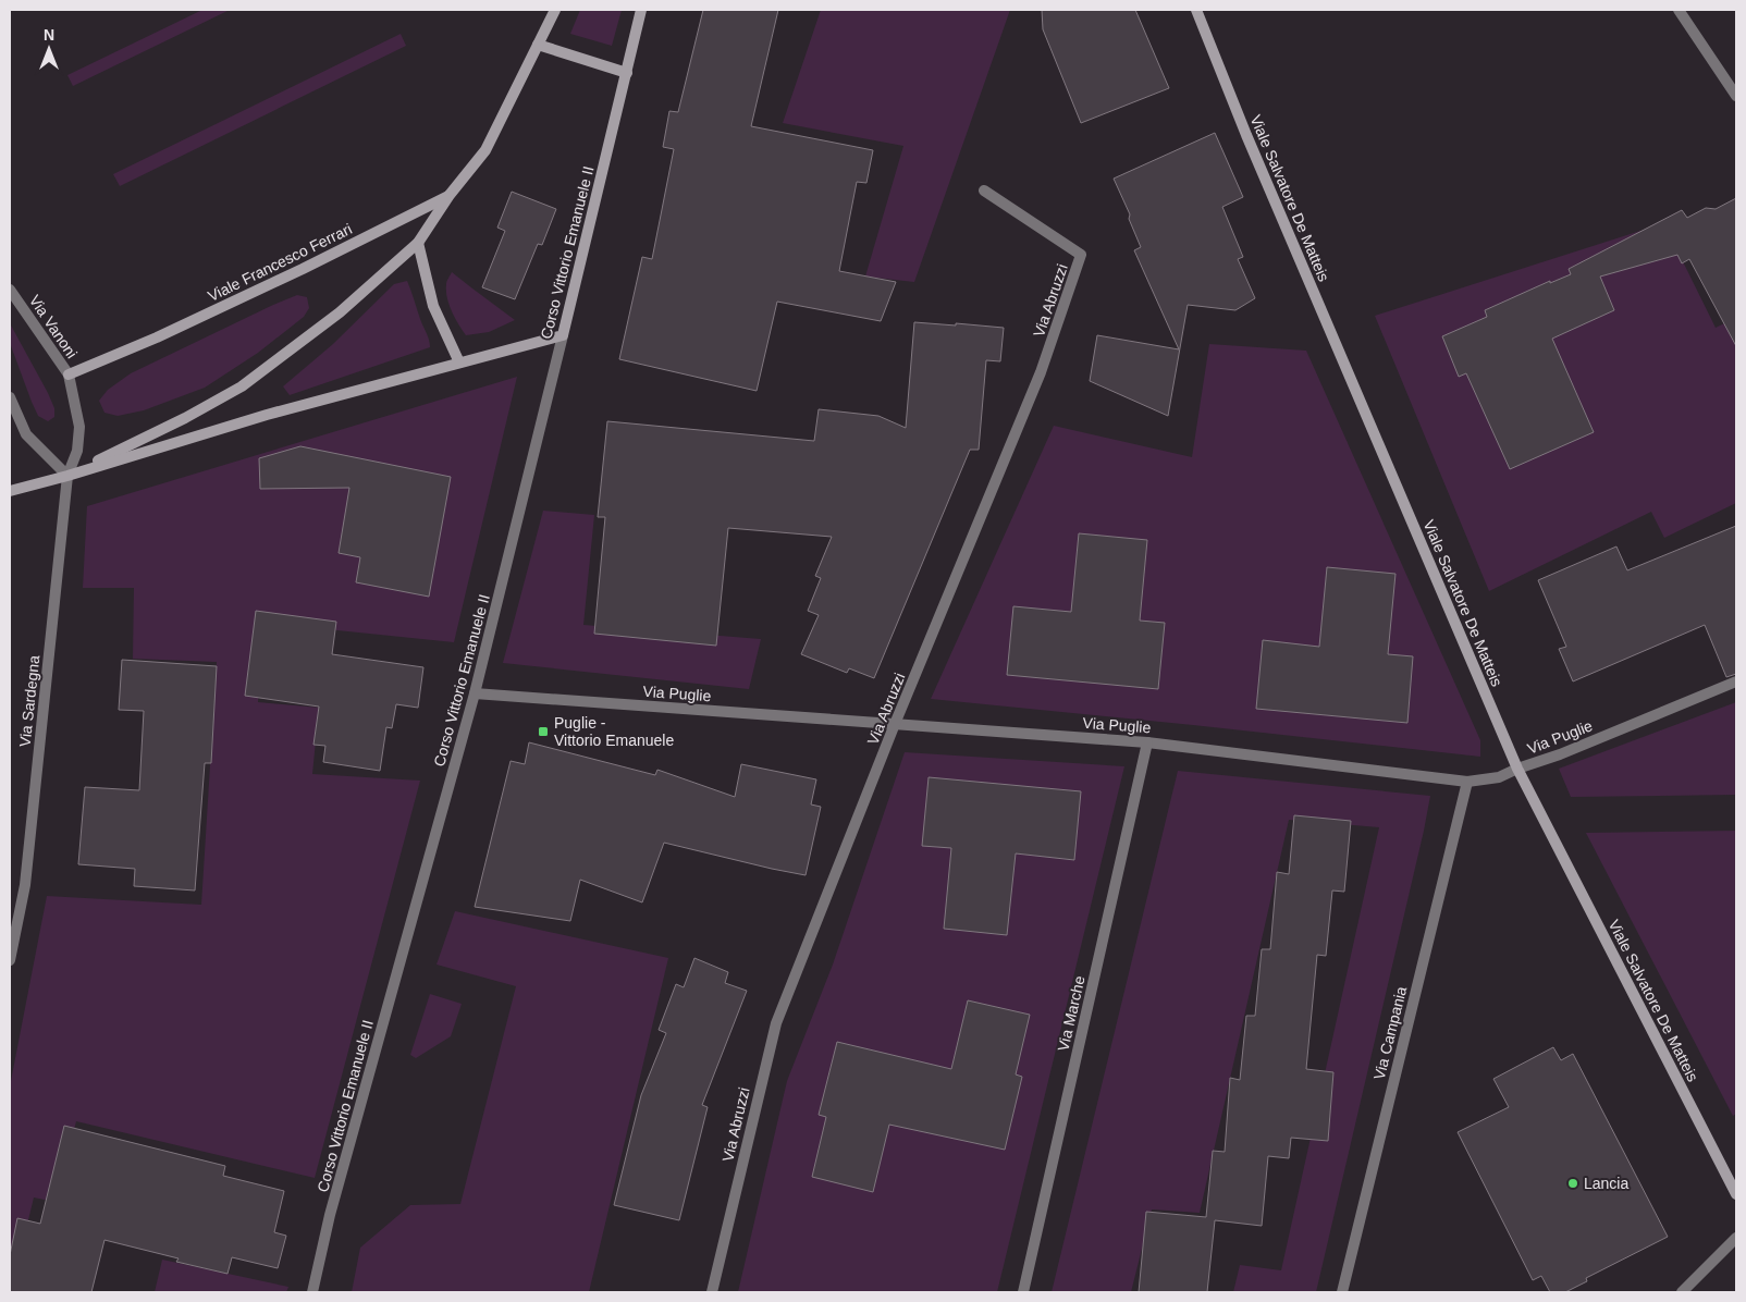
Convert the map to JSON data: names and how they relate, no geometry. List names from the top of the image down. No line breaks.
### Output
{"streets":{"street":["Viale Salvatore De Matteis","Corso Vittorio Emanuele II","Viale Francesco Ferrari","Via Abruzzi","Via Vanoni","Via Puglie","Via Sardegna","Via Marche","Via Campania"]},"crossings":[["Viale Salvatore De Matteis","Via Puglie"],["Corso Vittorio Emanuele II","Via Puglie"],["Viale Francesco Ferrari","Via Vanoni"],["Via Abruzzi","Via Puglie"],["Via Vanoni","Via Sardegna"],["Via Puglie","Via Marche"],["Via Puglie","Via Campania"]],"places":{"transit":["Puglie - Vittorio Emanuele"],"other":["Lancia"]},"north":"top"}
